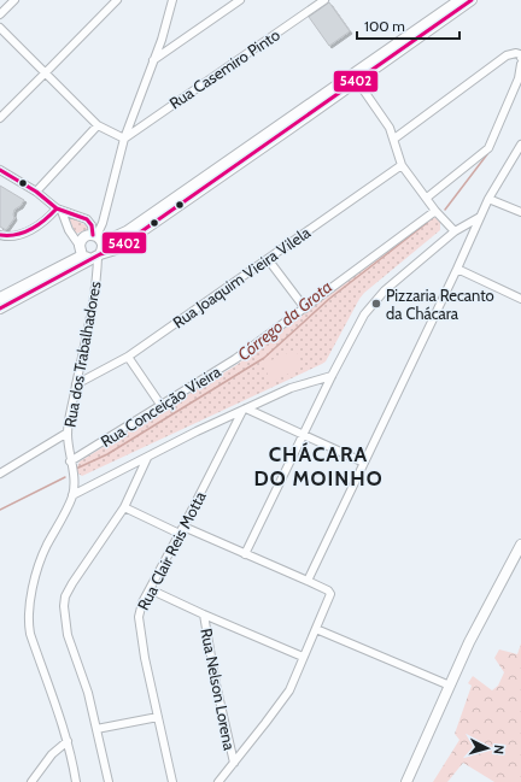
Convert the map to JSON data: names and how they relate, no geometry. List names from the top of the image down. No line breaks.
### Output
{"streets":{"street":["Rua Casemiro Pinto","Rua Joaquim Vieira Vilela","Rua dos Trabalhadores","Rua Conceição Vieira","Rua Clair Reis Motta","Rua Nelson Lorena"]},"crossings":[["Rua Joaquim Vieira Vilela","Rua dos Trabalhadores"],["Rua dos Trabalhadores","Rua Conceição Vieira"]],"districts":["CHÁCARA DO MOINHO"],"water":["Córrego da Grota"],"places":["Pizzaria Recanto da Chácara"],"lines":["transit line 5402"],"scale_bar":"100 m","north":"right"}
